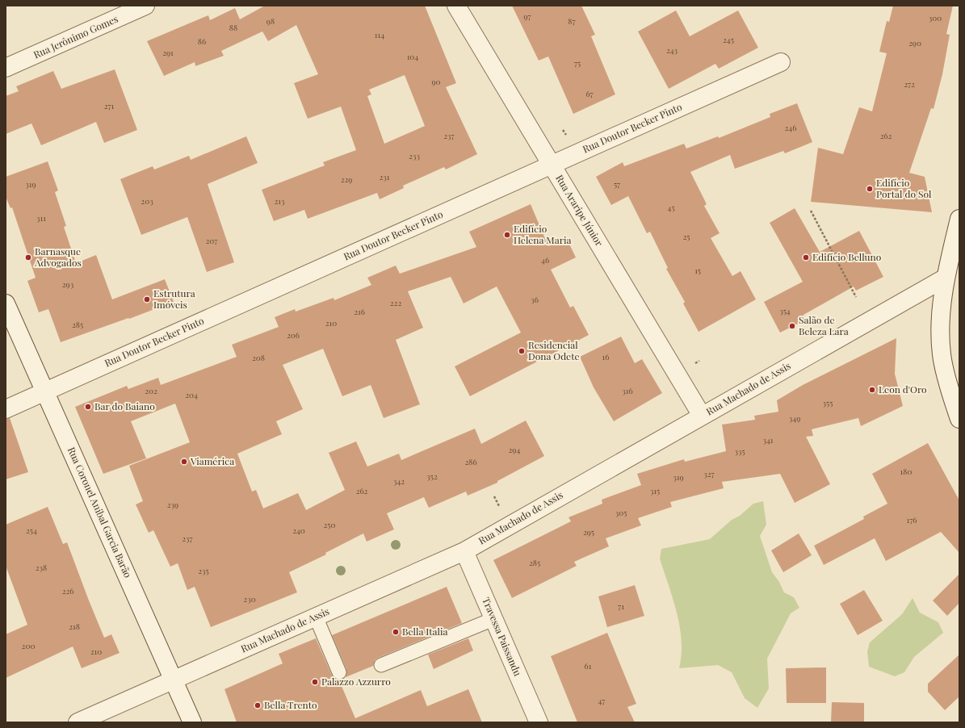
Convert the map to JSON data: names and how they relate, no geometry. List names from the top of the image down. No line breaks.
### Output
{"streets":{"street":["Rua Jerônimo Gomes","Rua Doutor Becker Pinto","Rua Araripe Júnior","Rua Machado de Assis","Rua Coronel Anibal Garcia Barão","Travessa Paissandu"]},"crossings":[["Rua Doutor Becker Pinto","Rua Araripe Júnior"],["Rua Doutor Becker Pinto","Rua Coronel Anibal Garcia Barão"],["Rua Araripe Júnior","Rua Machado de Assis"],["Rua Machado de Assis","Rua Coronel Anibal Garcia Barão"],["Rua Machado de Assis","Travessa Paissandu"]],"places":["Edifício Portal do Sol","Edifício Helena Maria","Barnasque Advogados","Edifício Belluno","Estrutura Imóveis","Salão de Beleza Lara","Residencial Dona Odete","Leon d'Oro","Bar do Baiano","Viamérica","Bella Italia","Palazzo Azzurro","Bella Trento"],"house_numbers":["97","300","98","87","88","114","245","86","290","243","291","104","75","90","272","67","271","246","237","262","233","231","229","319","57","203","213","45","311","25","207","46","15","293","36","222","354","216","210","285","206","16","208","202","316","204","355","349","341","294","335","286","180","327","352","319","342","262","315","239","305","176","250","254","240","295","237","285","238","235","226","230","71","218","200","210","61","47"]}
